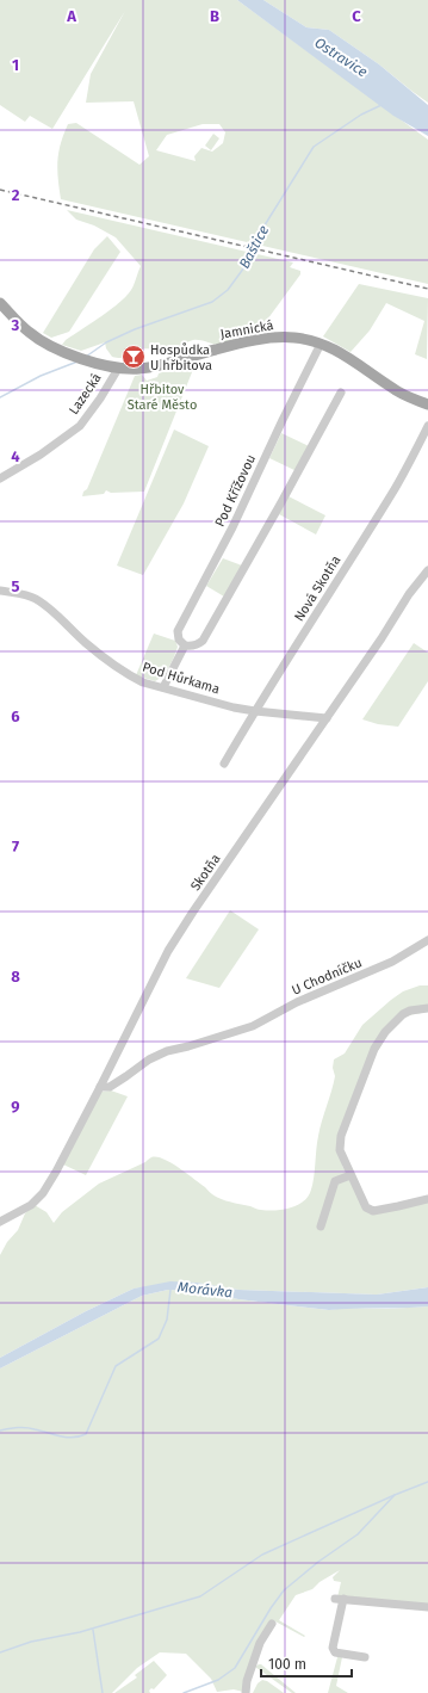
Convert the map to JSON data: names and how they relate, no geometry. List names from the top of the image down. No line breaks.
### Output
{"streets":{"main road":["Jamnická"],"street":["Lazecká","Pod Křížovou","Nová Skotňa","Pod Hůrkama","Skotňa","U Chodníčku"]},"crossings":[["Jamnická","Lazecká"],["Jamnická","Pod Křížovou"],["Nová Skotňa","Pod Hůrkama"],["Pod Hůrkama","Skotňa"],["Skotňa","U Chodníčku"]],"water":["Ostravice","Baštice","Morávka"],"parks":["Hřbitov Staré Město"],"places":{"bar":["Hospůdka U hřbitova"]},"scale_bar":"100 m","grid":{"columns":["A","B","C"],"rows":["1","2","3","4","5","6","7","8","9"]}}
